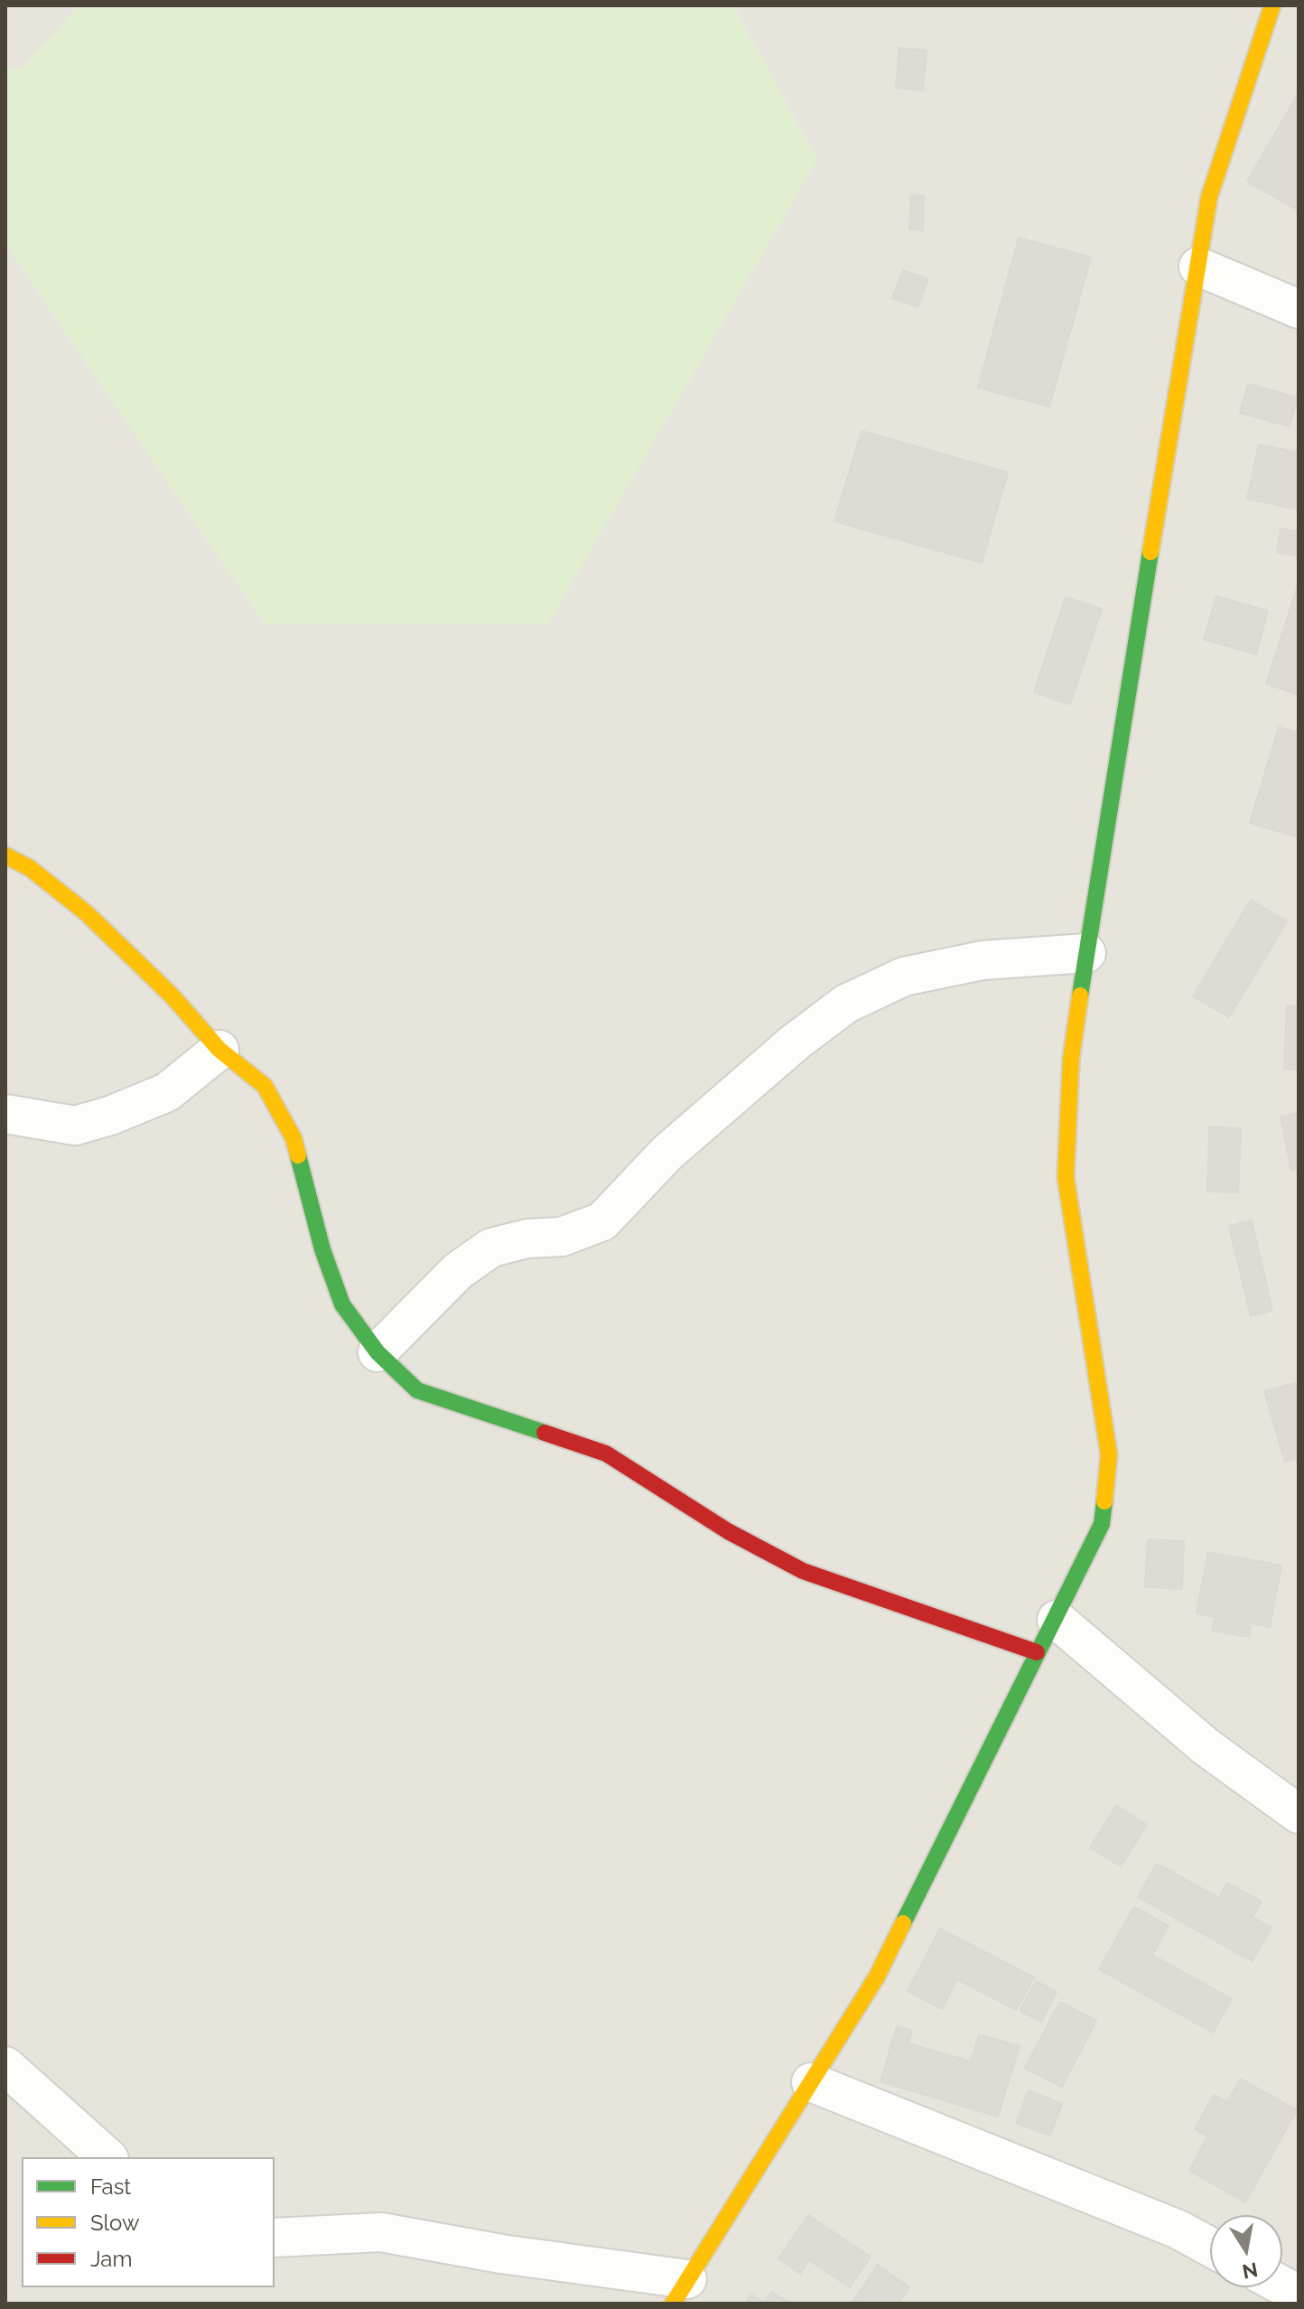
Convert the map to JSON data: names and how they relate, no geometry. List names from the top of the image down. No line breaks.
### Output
{"legend":["Fast","Slow","Jam"],"north":"bottom"}
